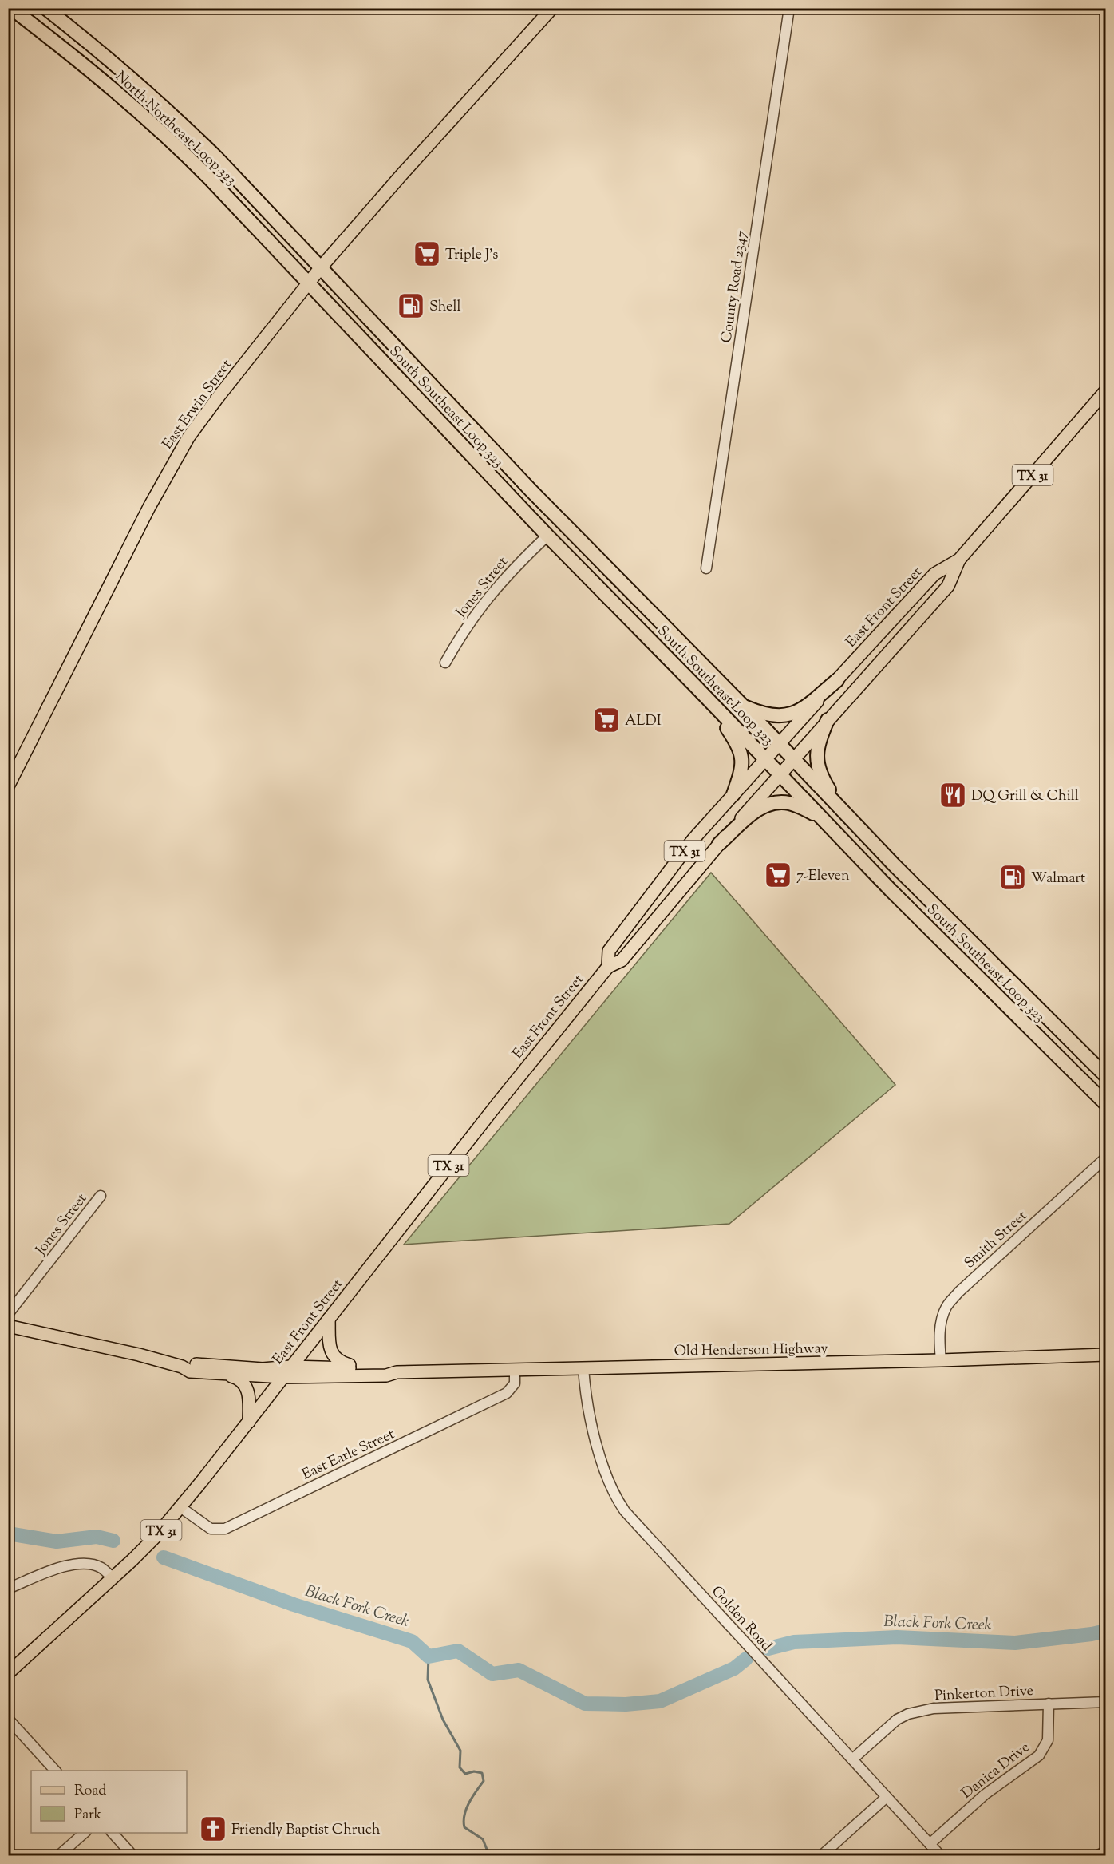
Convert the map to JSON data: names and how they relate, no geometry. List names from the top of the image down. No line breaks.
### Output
{"streets":{"highway":["North Northeast Loop 323","South Southeast Loop 323"],"main road":["East Erwin Street","TX 31","East Front Street","Old Henderson Highway"],"street":["County Road 2347","Jones Street","Smith Street","East Earle Street","Golden Road","Pinkerton Drive","Danica Drive"]},"crossings":[["North Northeast Loop 323","East Erwin Street"],["North Northeast Loop 323","South Southeast Loop 323"],["East Erwin Street","South Southeast Loop 323"],["South Southeast Loop 323","Jones Street"],["South Southeast Loop 323","East Front Street"],["TX 31","East Front Street"],["East Front Street","Old Henderson Highway"],["East Front Street","East Earle Street"],["Smith Street","Old Henderson Highway"],["Old Henderson Highway","East Earle Street"],["Old Henderson Highway","Golden Road"],["Golden Road","Pinkerton Drive"],["Golden Road","Danica Drive"],["Pinkerton Drive","Danica Drive"]],"water":["Black Fork Creek"],"places":{"supermarket":["Triple J's","ALDI","7-Eleven"],"fuel station":["Shell","Walmart"],"restaurant":["DQ Grill & Chill"],"church":["Friendly Baptist Chruch"]},"legend":["Road","Park"]}
